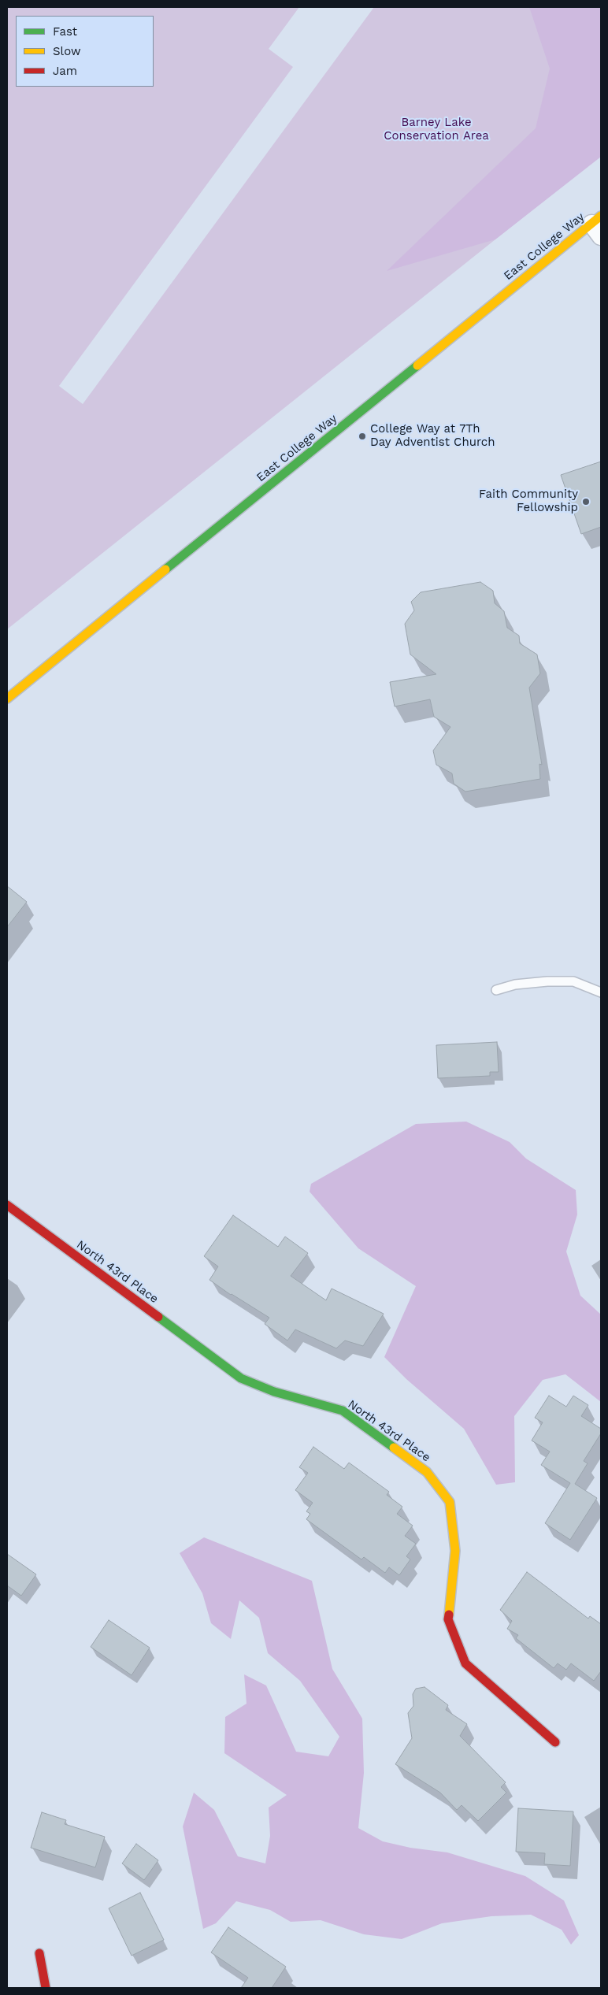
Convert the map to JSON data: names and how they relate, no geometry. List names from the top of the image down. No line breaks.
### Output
{"streets":{"street":["East College Way","North 43rd Place"]},"parks":["Barney Lake Conservation Area"],"places":["College Way at 7Th Day Adventist Church","Faith Community Fellowship"],"legend":["Fast","Slow","Jam"]}
